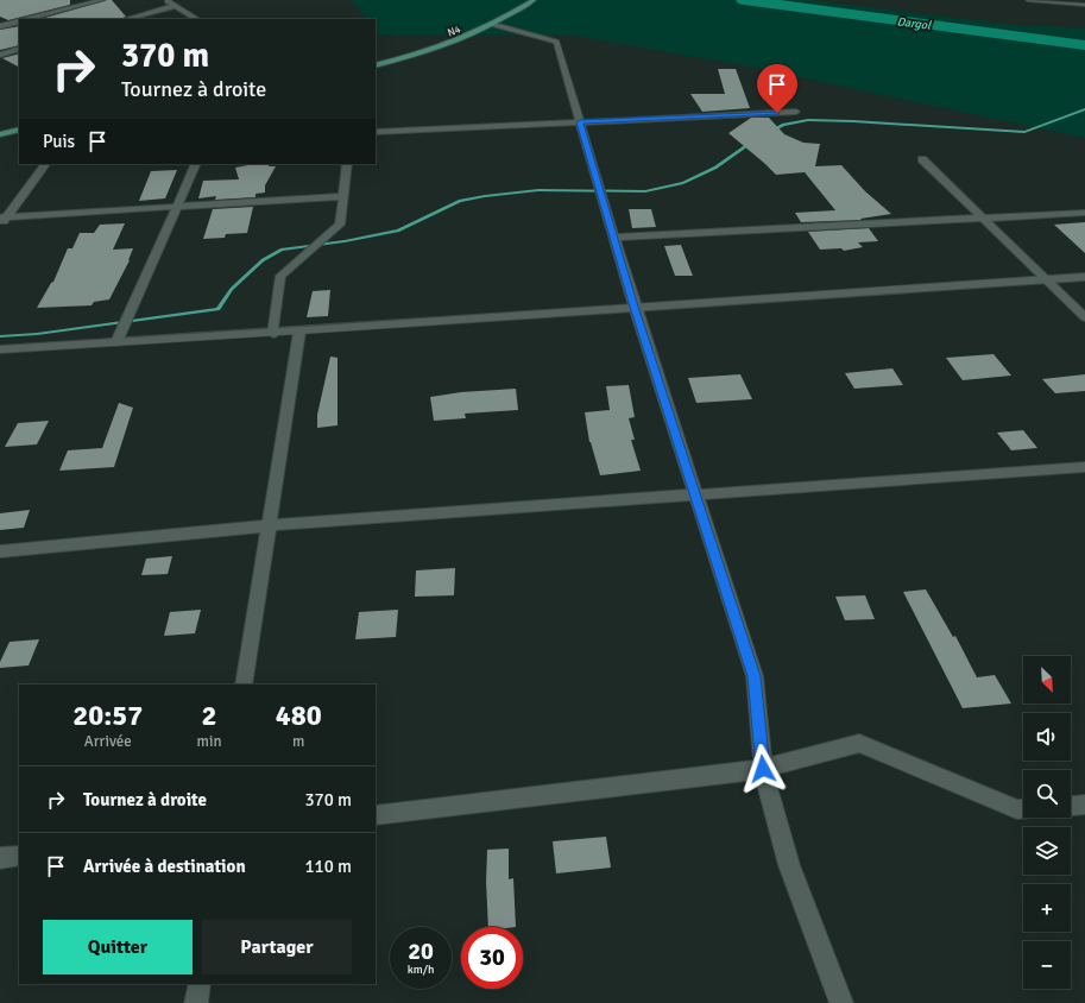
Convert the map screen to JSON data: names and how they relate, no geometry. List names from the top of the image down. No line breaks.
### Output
{"streets":{"main road":["N4"]},"water":["Dargol"],"north":"bottom right","page":{"turn":["370 m","Tournez à droite"],"then":"Puis","map_buttons":["+","−"],"eta":["20:57","Arrivée","2","min","480","m"],"list":[{"name":"Tournez à droite","value":"370 m"},{"name":"Arrivée à destination","value":"110 m"}],"buttons":["Quitter","Partager"],"speed":"20 km/h","limit":"30"}}
